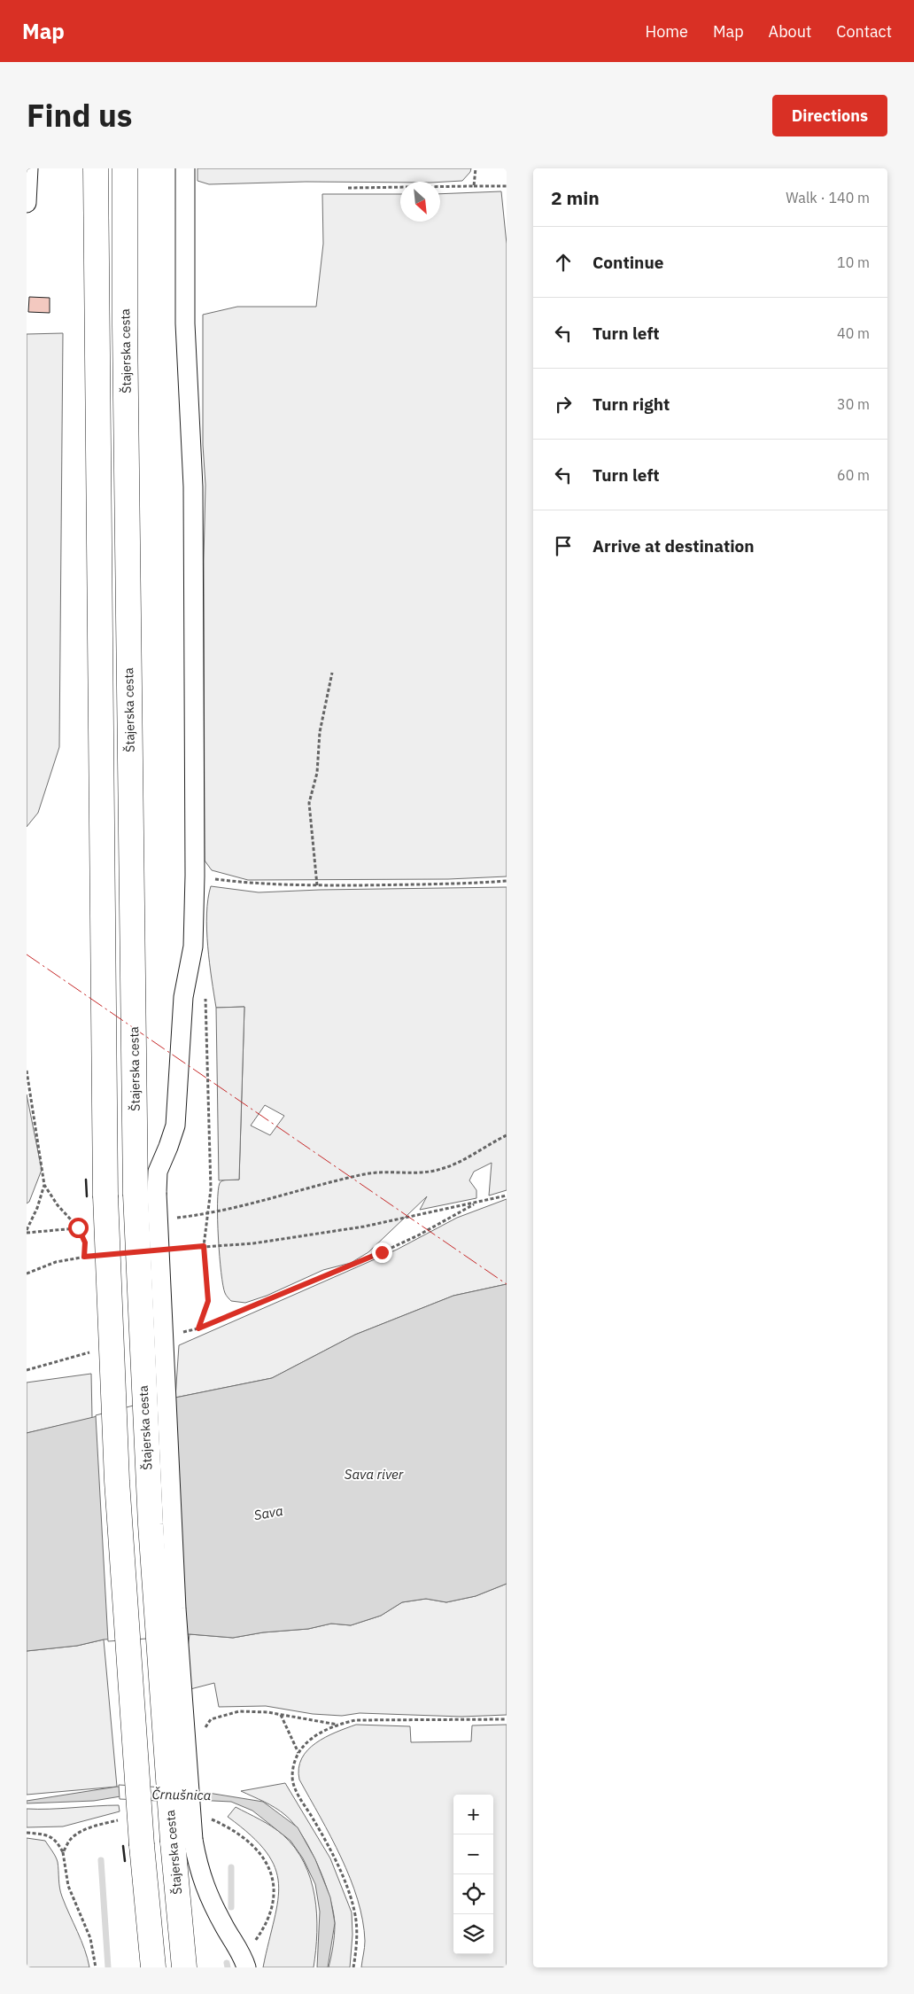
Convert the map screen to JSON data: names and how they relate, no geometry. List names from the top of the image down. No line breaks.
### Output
{"streets":{"main road":["Štajerska cesta"]},"water":["Sava river","Sava","Črnušnica"],"north":"bottom right","page":{"header":"Map","nav":["Home","Map","About","Contact"],"title":"Find us","buttons":"Directions","heading":["2 min","Walk · 140 m"],"list":[["Continue","10 m"],["Turn left","40 m"],["Turn right","30 m"],["Turn left","60 m"],"Arrive at destination"],"map_buttons":["+","−"]}}
